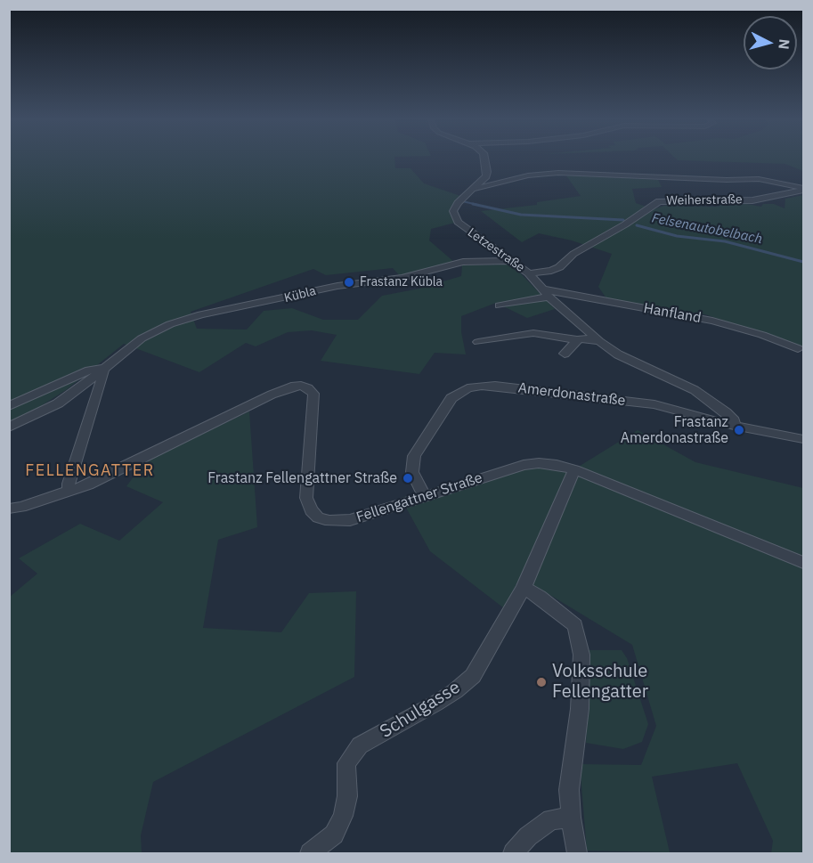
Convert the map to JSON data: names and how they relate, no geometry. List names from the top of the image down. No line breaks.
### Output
{"streets":{"street":["Weiherstraße","Letzestraße","Kübla","Hanfland","Amerdonastraße","Fellengattner Straße","Schulgasse"]},"crossings":[["Weiherstraße","Letzestraße"],["Letzestraße","Kübla"],["Letzestraße","Hanfland"],["Letzestraße","Amerdonastraße"],["Amerdonastraße","Fellengattner Straße"],["Fellengattner Straße","Schulgasse"]],"districts":["FELLENGATTER"],"water":["Felsenautobelbach"],"places":["Frastanz Kübla","Frastanz Amerdonastraße","Frastanz Fellengattner Straße","Volksschule Fellengatter"],"north":"right"}
